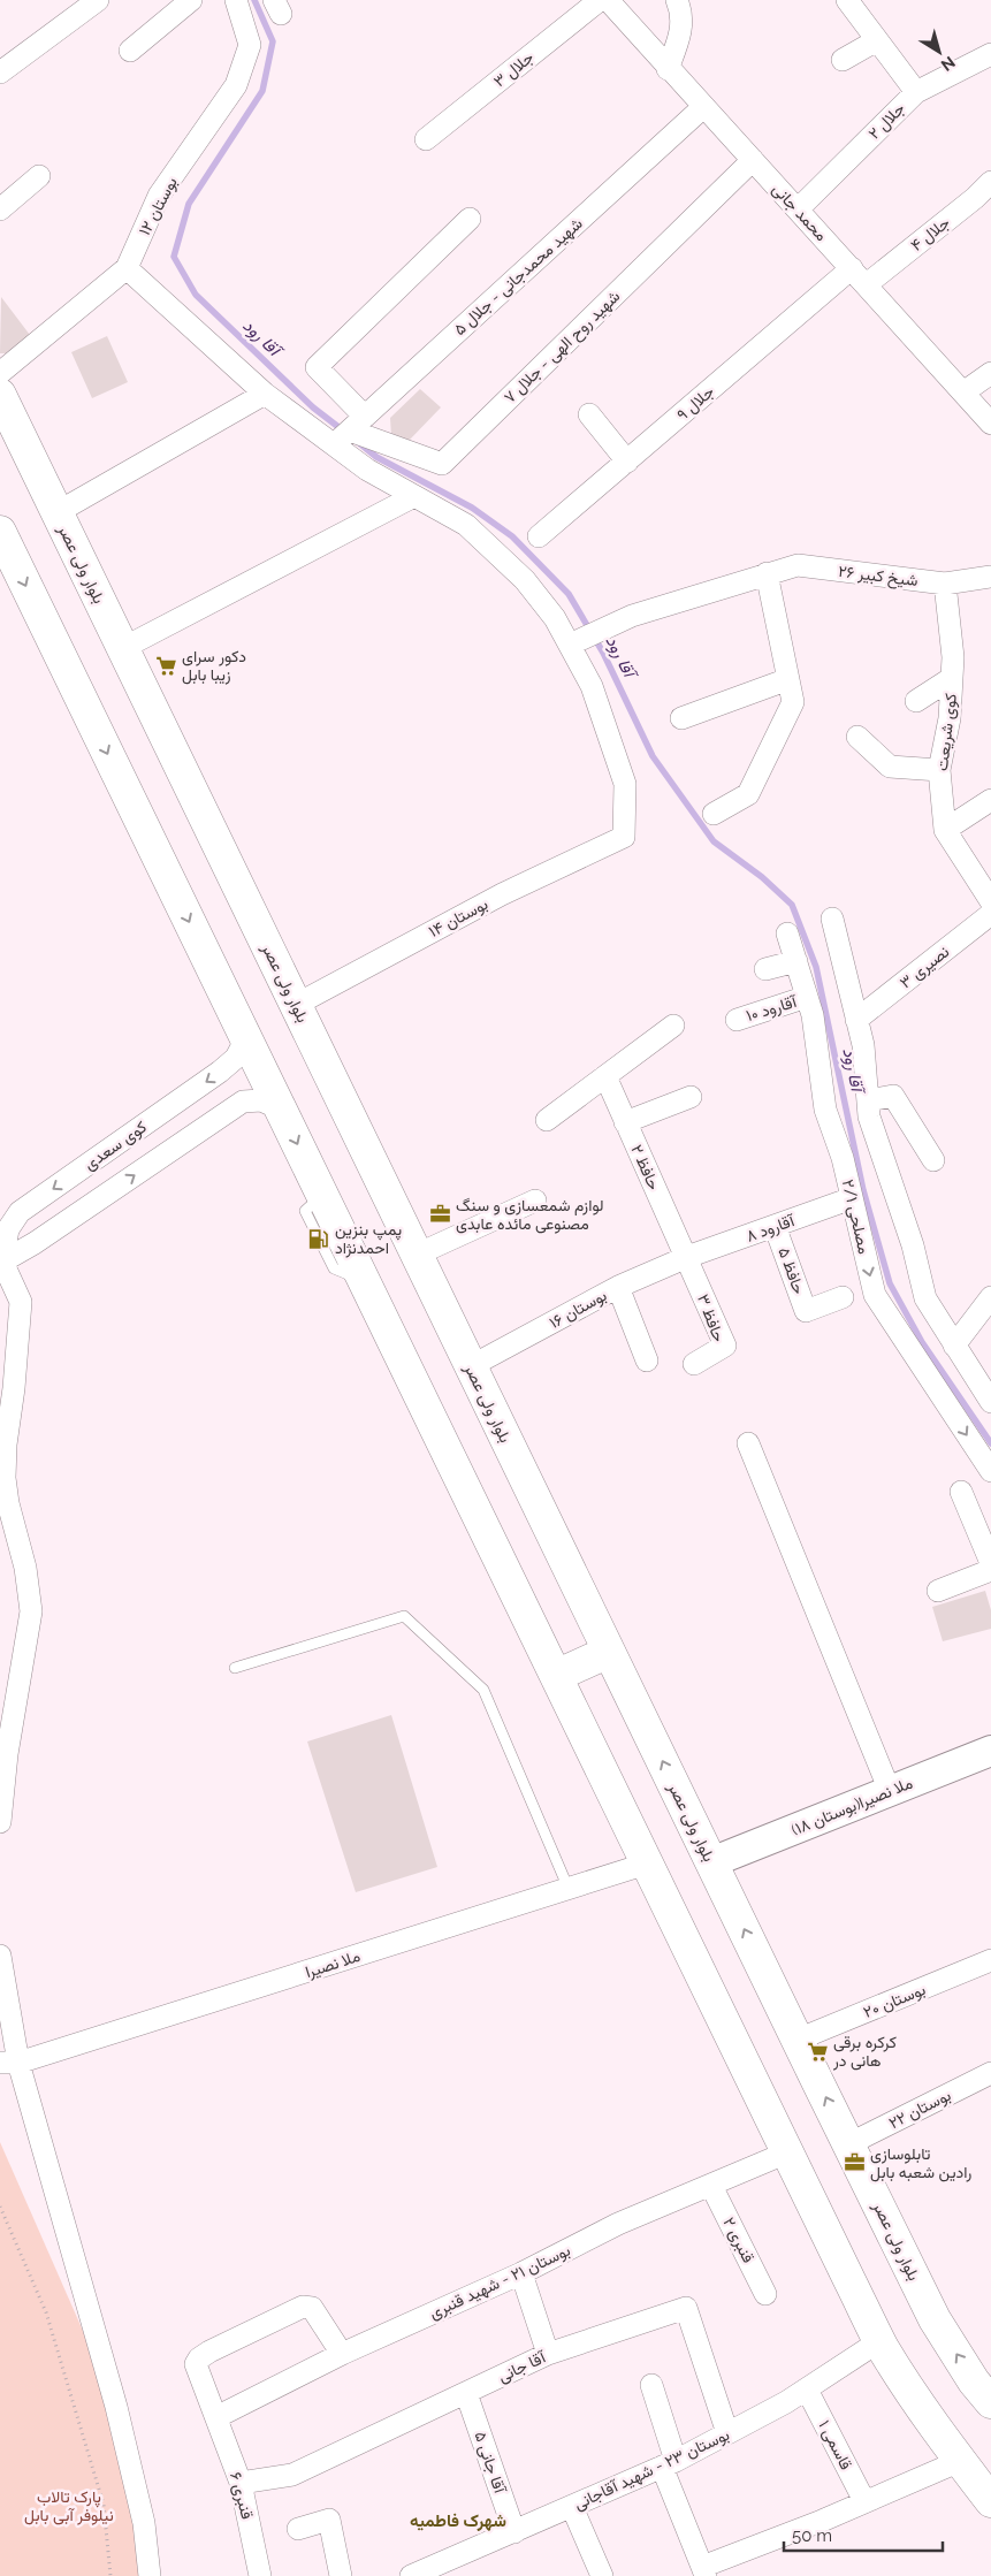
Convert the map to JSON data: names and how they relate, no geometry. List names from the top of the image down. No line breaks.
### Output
{"streets":{"main road":["بلوار ولی عصر"],"street":["جلال ۳","جلال ۲","بوستان ۱۲","محمد جانی","جلال ۴","شهید محمدجانی - جلال ۵","شهید روح الهی - جلال ۷","جلال ۹","شیخ کبیر ۲۶","کوی شریعت","بوستان ۱۴","نصیری ۳","آقارود ۱۰","کوی سعدی","حافظ ۲","مصلحی ۲/۱","آقارود ۸","حافظ ۵","بوستان ۱۶","حافظ ۳","ملا نصیرا(بوستان ۱۸)","ملا نصیرا","بوستان ۲۰","بوستان ۲۲","قنبری ۲","بوستان ۲۱ - شهید قنبری","آقا جانی","قاسمی ۱","آقا جانی ۵","بوستان ۲۳ - شهید آقاجانی","قنبری ۶"]},"crossings":[["جلال ۲","محمد جانی"],["محمد جانی","جلال ۴"],["محمد جانی","شهید محمدجانی - جلال ۵"],["محمد جانی","شهید روح الهی - جلال ۷"],["محمد جانی","جلال ۹"],["جلال ۴","جلال ۹"],["شهید محمدجانی - جلال ۵","شهید روح الهی - جلال ۷"],["بلوار ولی عصر","بوستان ۱۴"],["بلوار ولی عصر","بوستان ۱۶"],["بلوار ولی عصر","ملا نصیرا(بوستان ۱۸)"],["بلوار ولی عصر","بوستان ۲۰"],["بلوار ولی عصر","بوستان ۲۲"],["شیخ کبیر ۲۶","کوی شریعت"],["شیخ کبیر ۲۶","بوستان ۱۴"],["آقارود ۱۰","مصلحی ۲/۱"],["حافظ ۲","آقارود ۸"],["حافظ ۲","بوستان ۱۶"],["حافظ ۲","حافظ ۳"],["مصلحی ۲/۱","آقارود ۸"],["آقارود ۸","حافظ ۵"],["آقارود ۸","بوستان ۱۶"],["آقارود ۸","حافظ ۳"],["بوستان ۱۶","حافظ ۳"],["قنبری ۲","بوستان ۲۱ - شهید قنبری"],["بوستان ۲۱ - شهید قنبری","قنبری ۶"],["آقا جانی","آقا جانی ۵"],["آقا جانی","بوستان ۲۳ - شهید آقاجانی"],["آقا جانی","قنبری ۶"],["قاسمی ۱","بوستان ۲۳ - شهید آقاجانی"],["آقا جانی ۵","بوستان ۲۳ - شهید آقاجانی"]],"districts":["شهرک فاطمیه"],"water":["آقا رود"],"parks":["پارک تالاب نیلوفر آبی بابل"],"places":{"supermarket":["دکور سرای زیبا بابل","کرکره برقی هانی در"],"office":["لوازم شمعسازی و سنگ مصنوعی مائده عابدی","تابلوسازی رادین شعبه بابل"],"fuel station":["پمپ بنزین احمدنژاد"]},"scale_bar":"50 m","north":"bottom right"}
